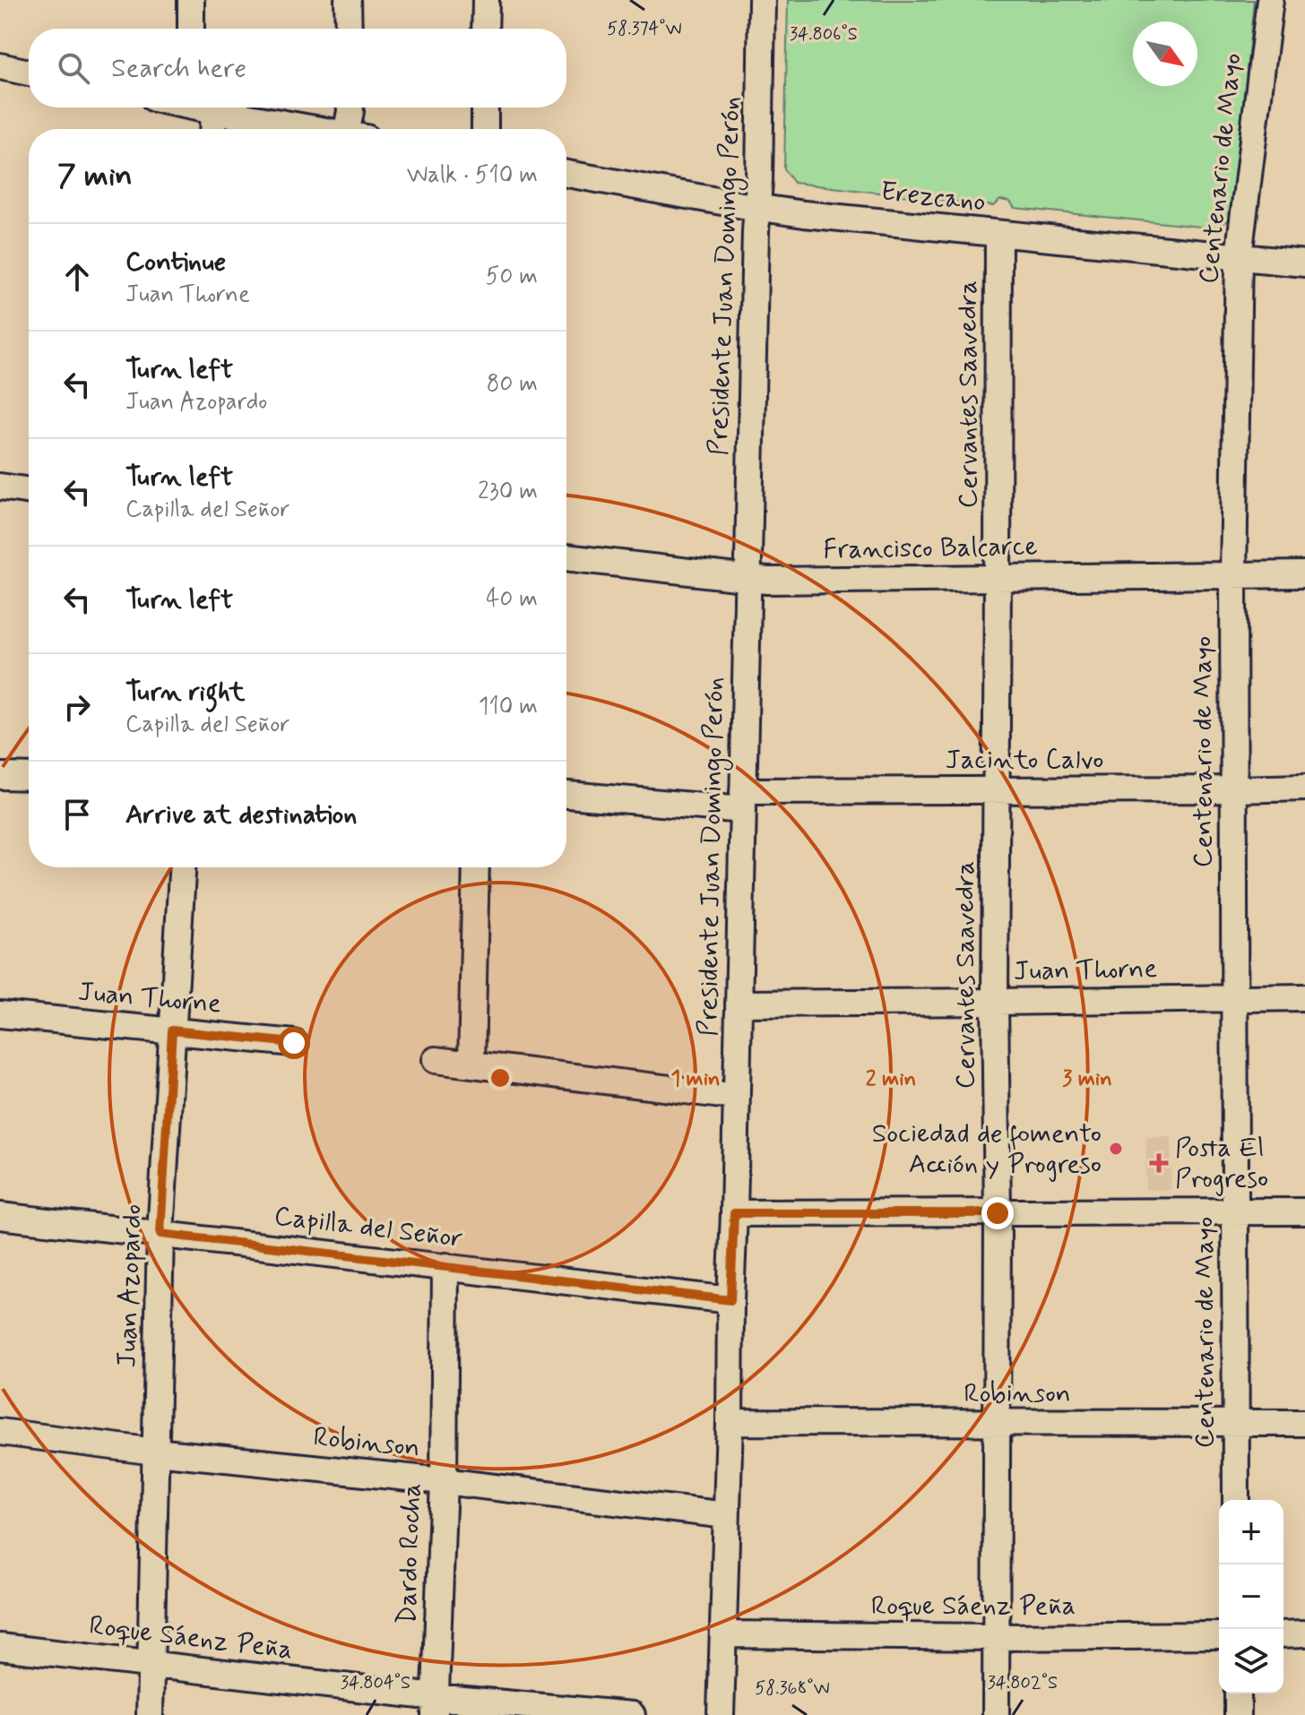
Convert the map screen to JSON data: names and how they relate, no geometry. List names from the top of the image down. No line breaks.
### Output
{"streets":{"street":["Centenario de Mayo","Erezcano","Presidente Juan Domingo Perón","Cervantes Saavedra","Francisco Balcarce","Jacinto Calvo","Juan Thorne","Capilla del Señor","Juan Azopardo","Robinson","Dardo Rocha","Roque Sáenz Peña"]},"crossings":[["Centenario de Mayo","Erezcano"],["Centenario de Mayo","Francisco Balcarce"],["Centenario de Mayo","Jacinto Calvo"],["Centenario de Mayo","Juan Thorne"],["Centenario de Mayo","Robinson"],["Erezcano","Presidente Juan Domingo Perón"],["Erezcano","Cervantes Saavedra"],["Presidente Juan Domingo Perón","Francisco Balcarce"],["Presidente Juan Domingo Perón","Jacinto Calvo"],["Presidente Juan Domingo Perón","Juan Thorne"],["Presidente Juan Domingo Perón","Capilla del Señor"],["Presidente Juan Domingo Perón","Robinson"],["Presidente Juan Domingo Perón","Roque Sáenz Peña"],["Cervantes Saavedra","Francisco Balcarce"],["Cervantes Saavedra","Jacinto Calvo"],["Cervantes Saavedra","Juan Thorne"],["Cervantes Saavedra","Robinson"],["Cervantes Saavedra","Roque Sáenz Peña"],["Juan Thorne","Juan Azopardo"],["Capilla del Señor","Juan Azopardo"],["Capilla del Señor","Dardo Rocha"],["Juan Azopardo","Robinson"],["Juan Azopardo","Roque Sáenz Peña"],["Robinson","Dardo Rocha"],["Dardo Rocha","Roque Sáenz Peña"]],"places":{"other":["Sociedad de fomento Acción y Progreso"],"health":["Posta El Progreso"]},"north":"bottom right","page":{"search":"Search here","heading":["7 min","Walk · 510 m"],"list":[["Continue","Juan Thorne","50 m"],["Turn left","Juan Azopardo","80 m"],["Turn left","Capilla del Señor","230 m"],["Turn left","40 m"],["Turn right","Capilla del Señor","110 m"],"Arrive at destination"],"map_buttons":["+","−"]},"coordinates":["58.374°W","34.806°S","34.804°S","34.802°S","58.368°W"],"rings":["1 min","2 min","3 min"]}
